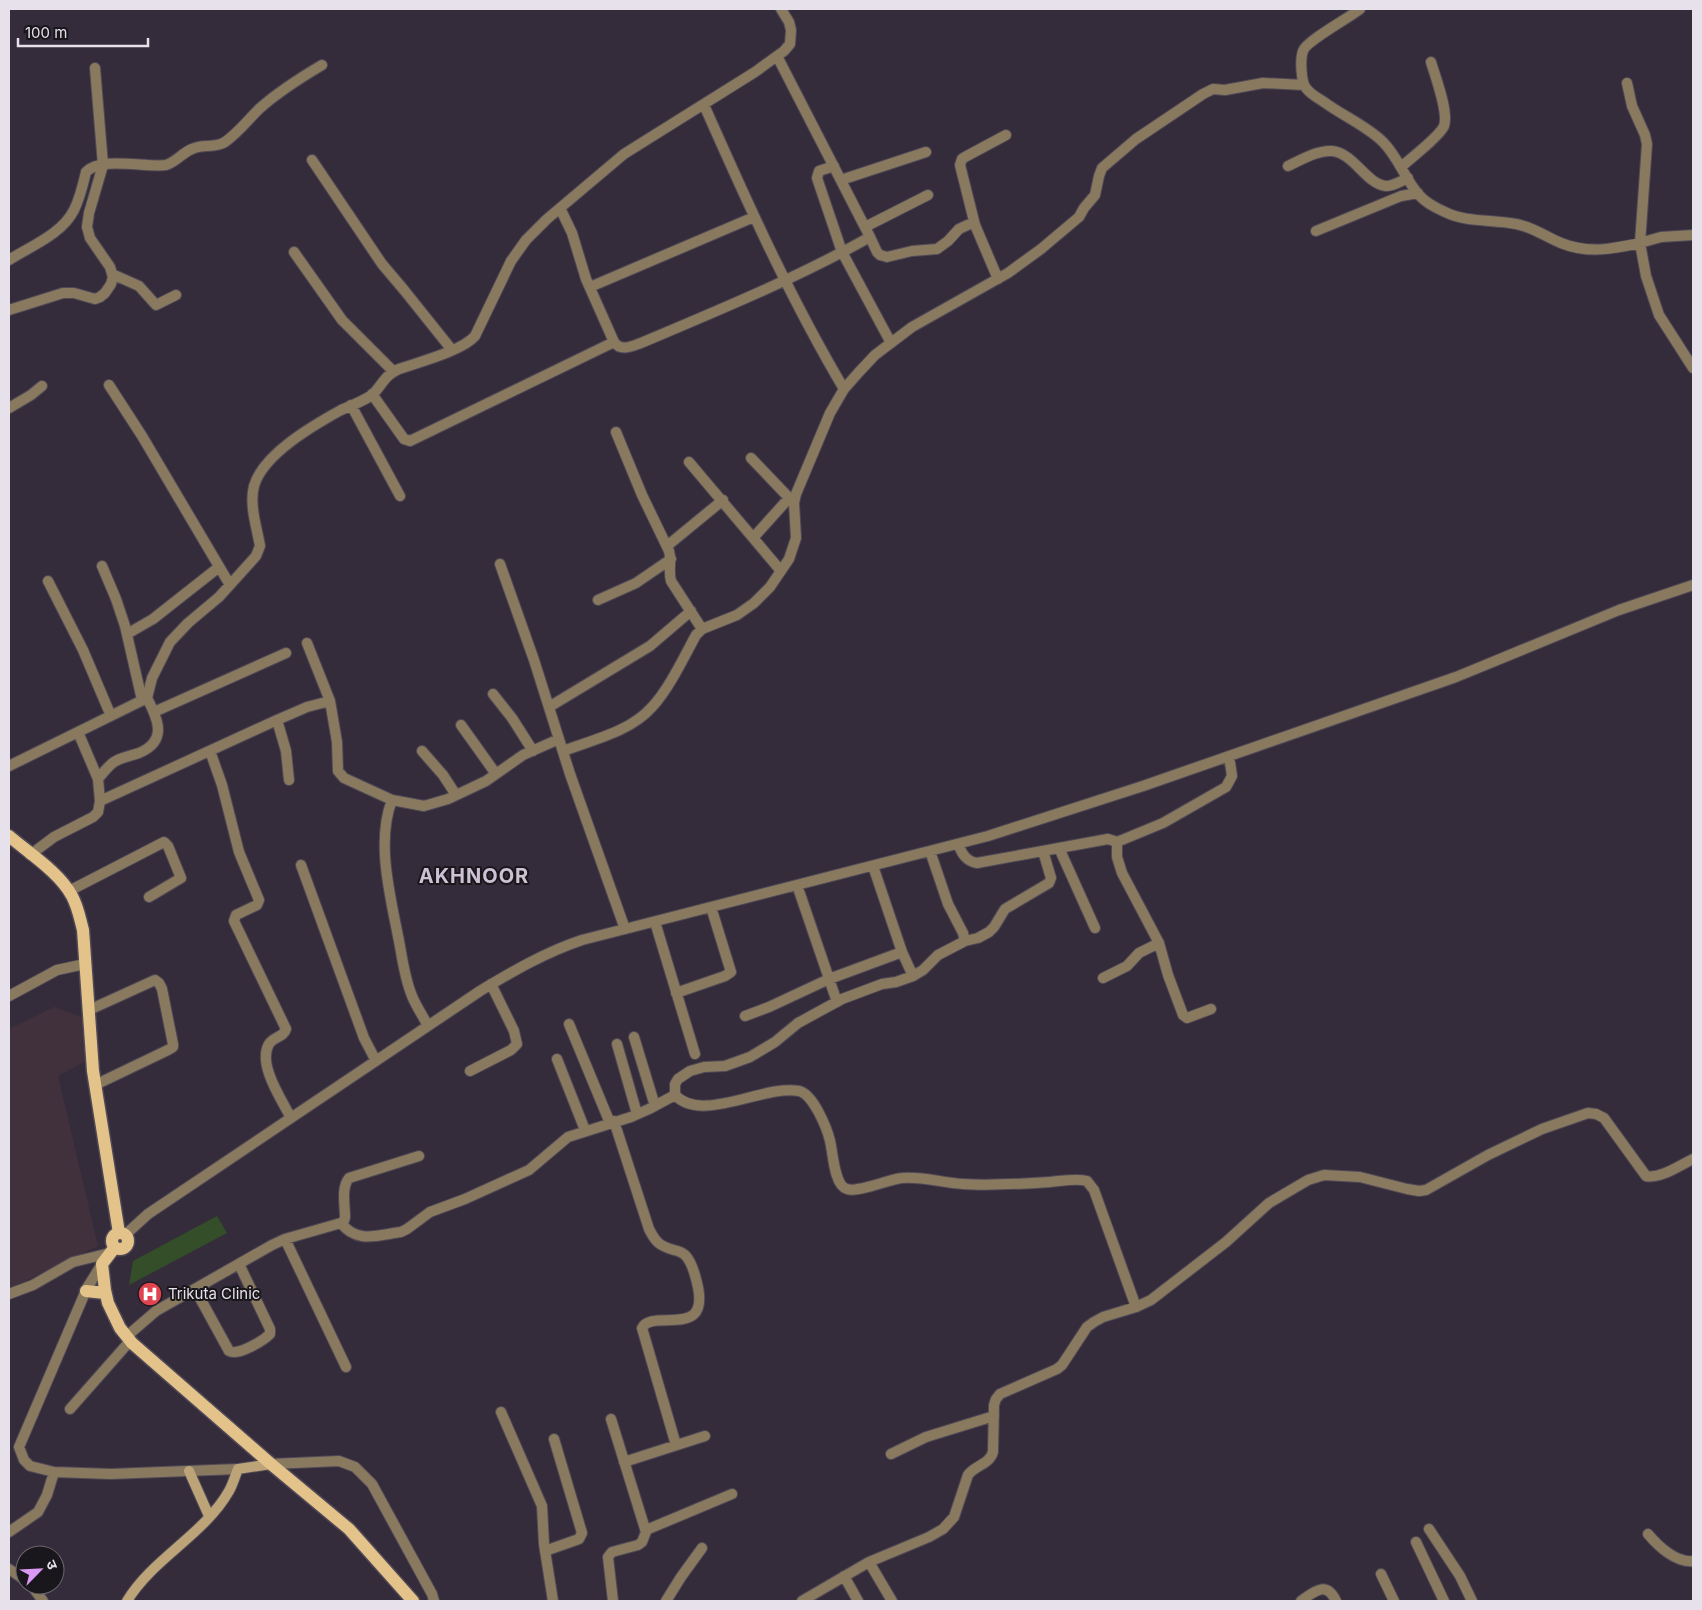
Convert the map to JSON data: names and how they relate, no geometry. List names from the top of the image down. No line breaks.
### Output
{"districts":["AKHNOOR"],"places":{"hospital":["Trikuta Clinic"]},"scale_bar":"100 m","north":"top right"}
